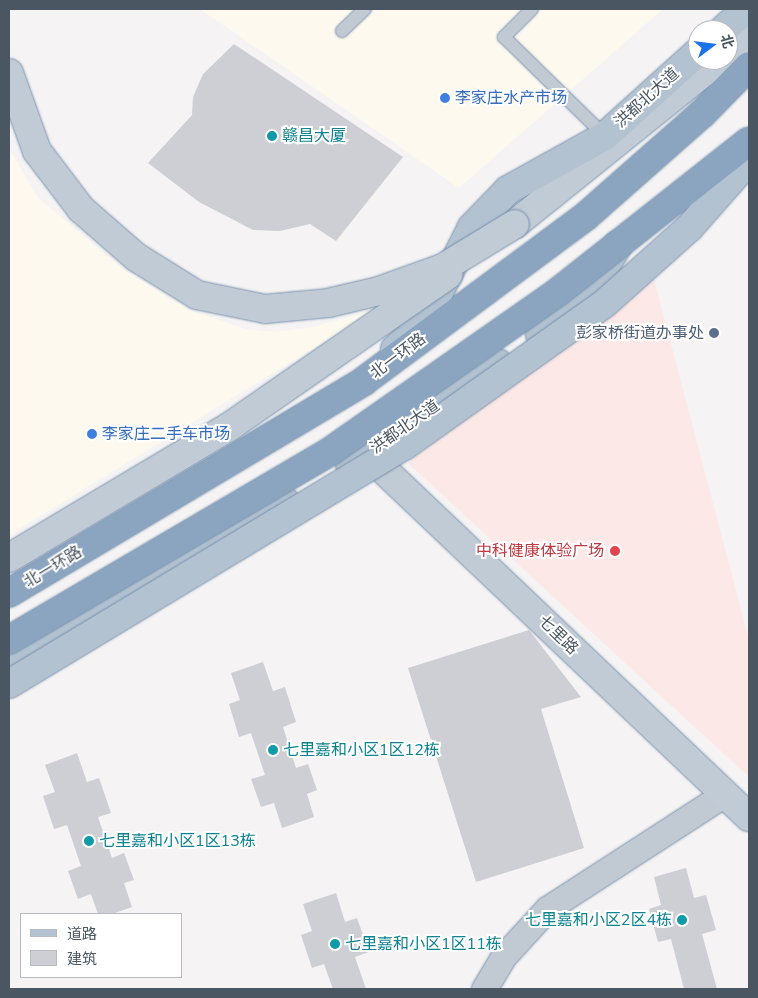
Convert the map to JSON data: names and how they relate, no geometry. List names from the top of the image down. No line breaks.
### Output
{"streets":{"highway":["北一环路"],"main road":["洪都北大道","七里路"]},"crossings":[["洪都北大道","七里路"]],"places":["李家庄水产市场","赣昌大厦","彭家桥街道办事处","李家庄二手车市场","中科健康体验广场","七里嘉和小区1区12栋","七里嘉和小区1区13栋","七里嘉和小区2区4栋","七里嘉和小区1区11栋"],"legend":["道路","建筑"],"north":"right"}
